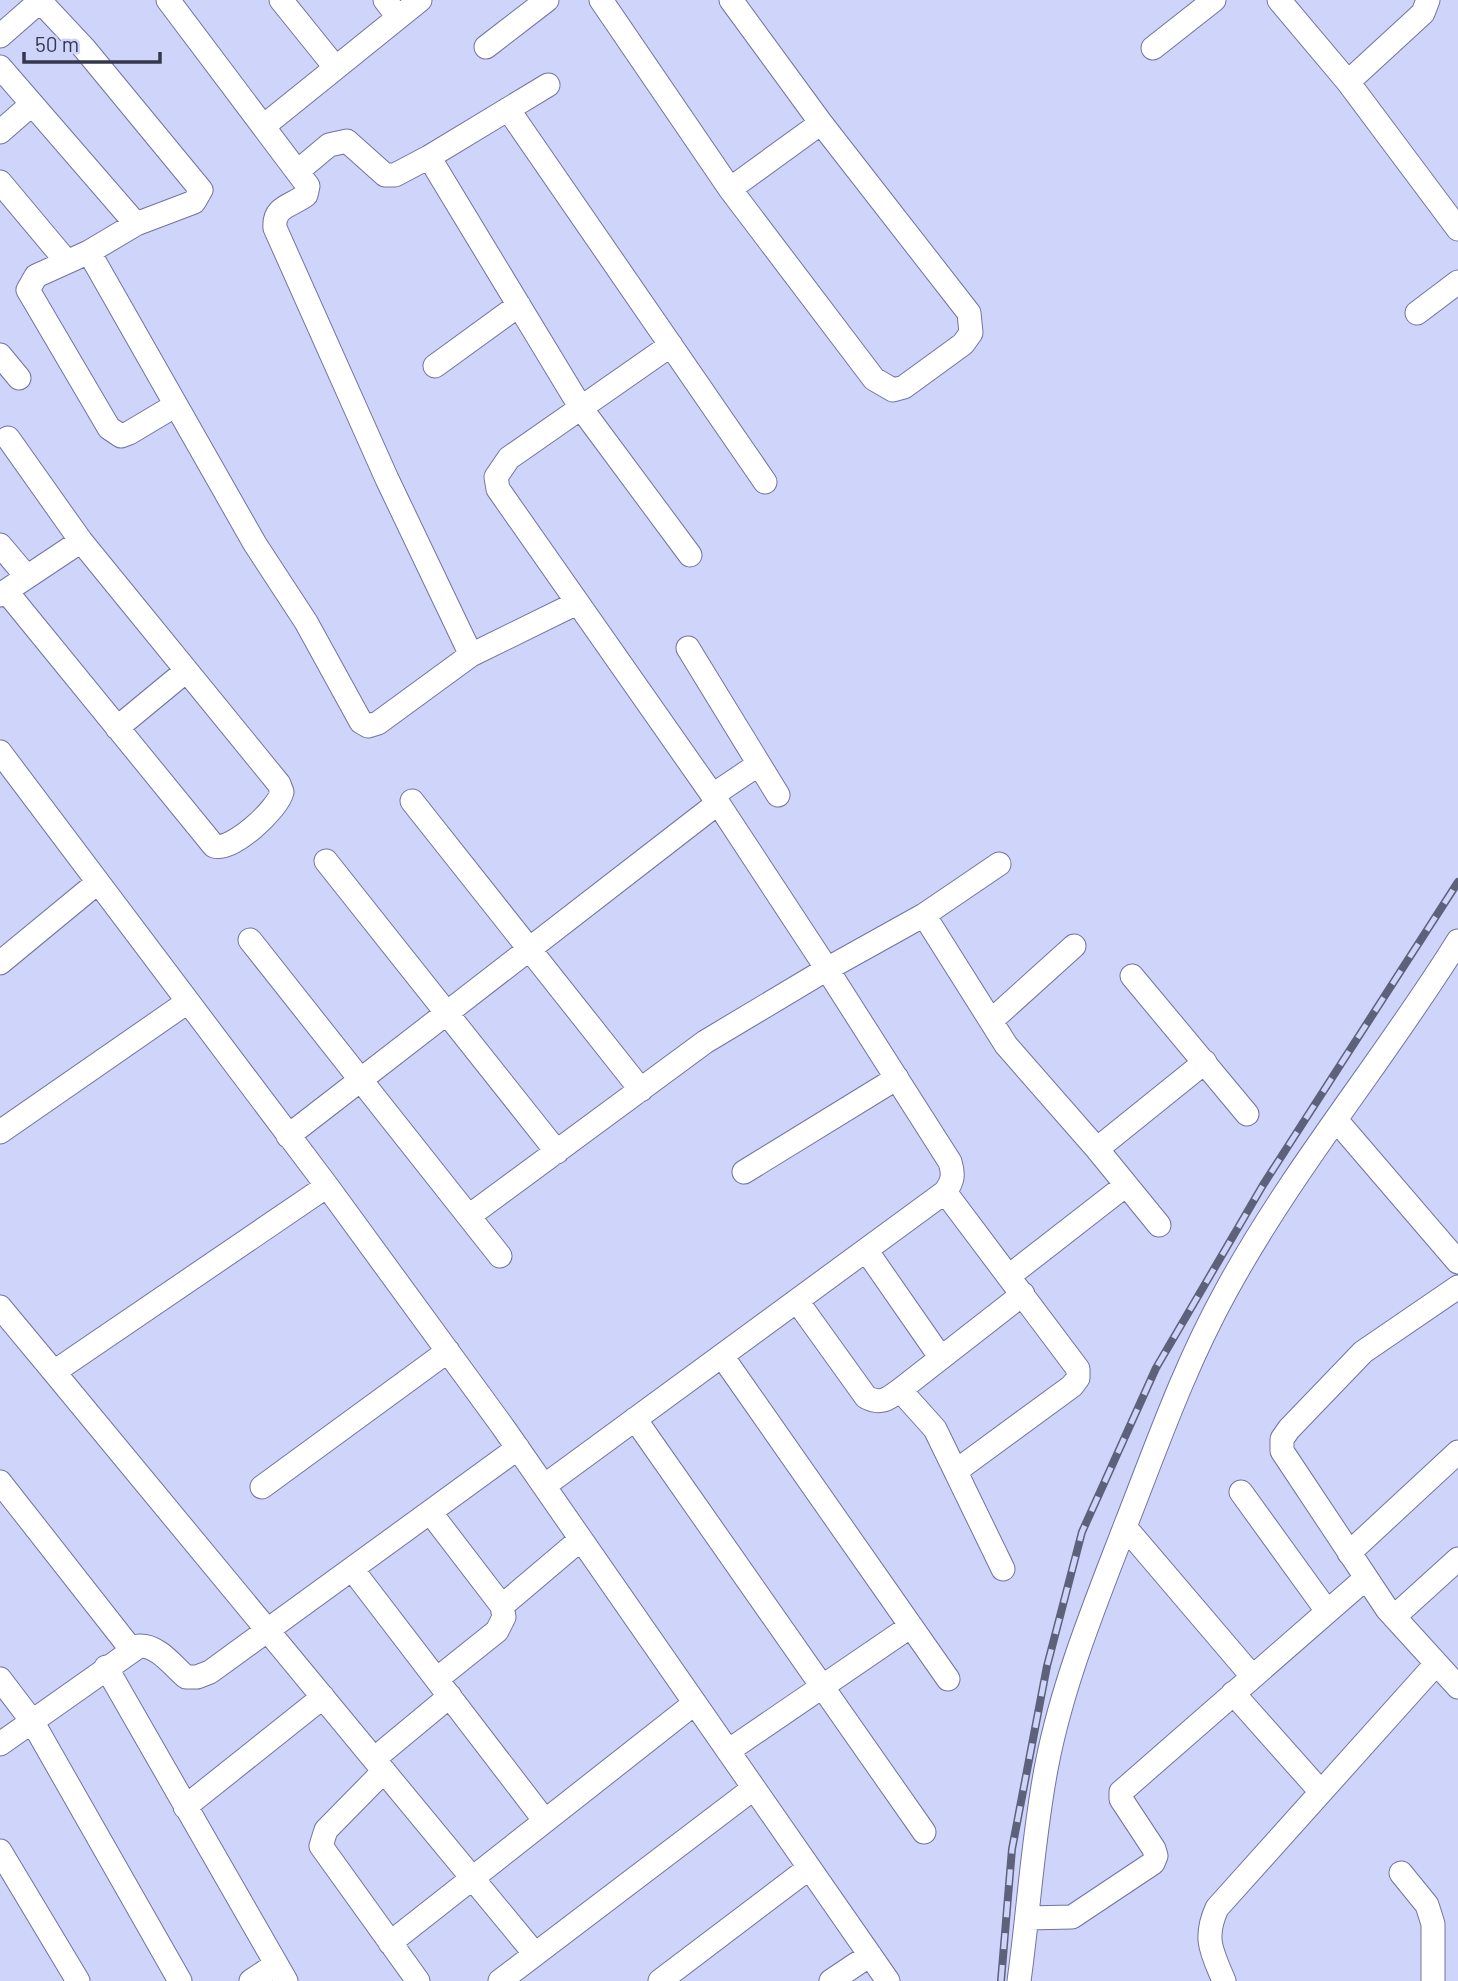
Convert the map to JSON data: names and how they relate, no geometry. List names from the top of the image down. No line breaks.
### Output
{"scale_bar":"50 m"}
